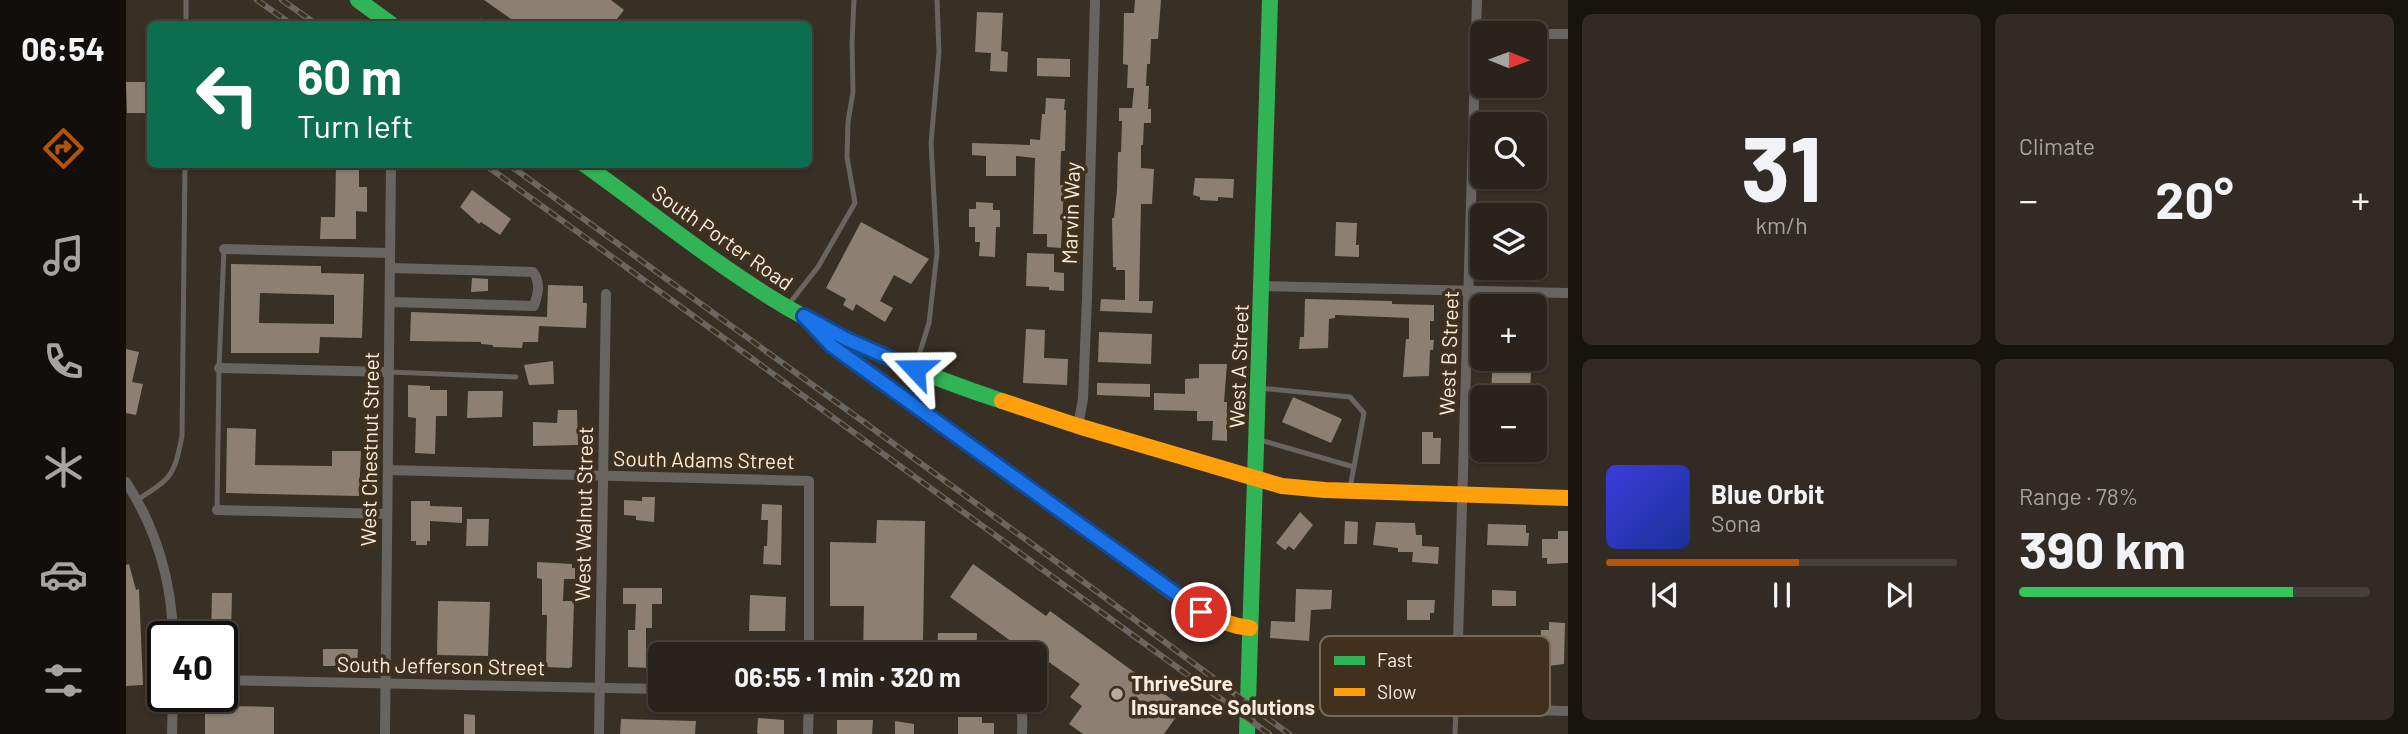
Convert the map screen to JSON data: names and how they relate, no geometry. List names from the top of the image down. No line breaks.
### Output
{"streets":{"street":["Marvin Way","South Porter Road","West B Street","West A Street","West Chestnut Street","South Adams Street","West Walnut Street","South Jefferson Street"]},"crossings":[["Marvin Way","South Porter Road"],["South Porter Road","West B Street"],["South Porter Road","West A Street"],["West Chestnut Street","South Adams Street"],["West Chestnut Street","South Jefferson Street"],["South Adams Street","West Walnut Street"],["West Walnut Street","South Jefferson Street"]],"places":["ThriveSure Insurance Solutions"],"legend":["Fast","Slow"],"north":"right","page":{"tabs":"06:54","tile":[["31","km/h"],"Climate",["Range · 78%","390 km"]],"map_buttons":["+","−"],"turn":["60 m","Turn left"],"heat":["−","20°","+"],"song":["Blue Orbit","Sona"],"limit":"40","trip":"06:55 · 1 min · 320 m"}}
